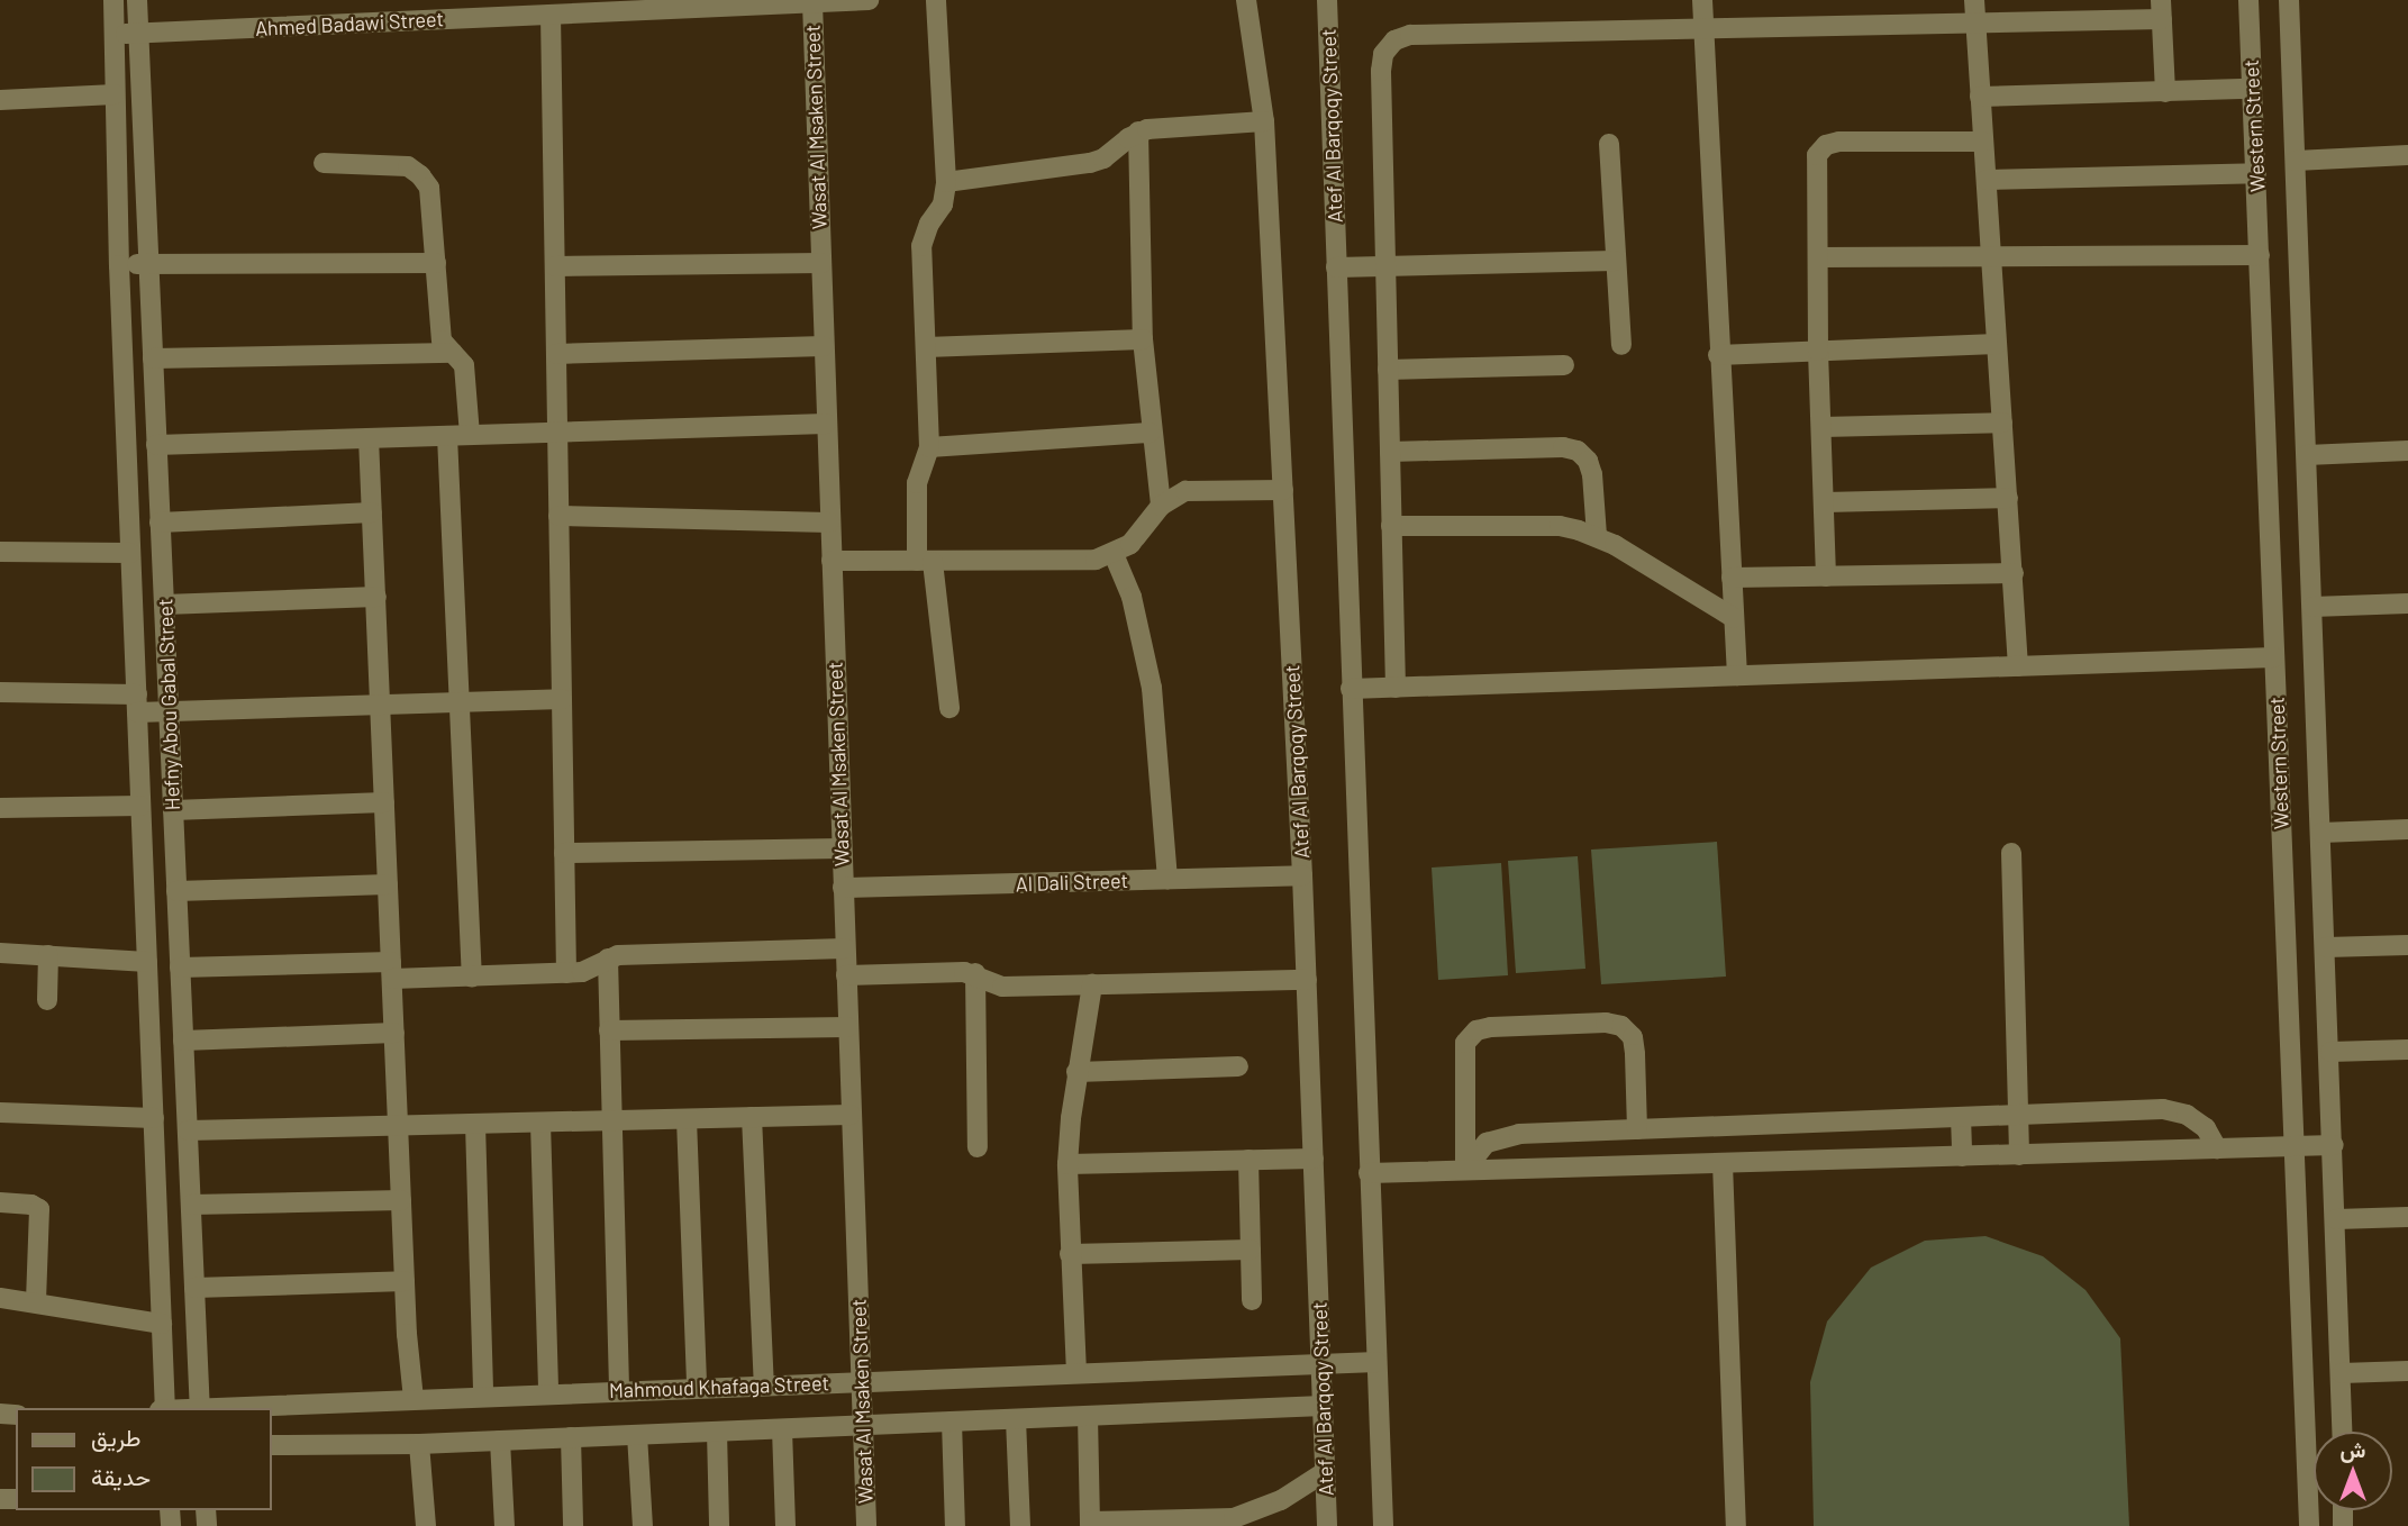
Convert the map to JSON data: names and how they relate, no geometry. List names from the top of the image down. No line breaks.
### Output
{"streets":{"street":["Ahmed Badawi Street","Atef Al Barqoqy Street","Western Street","Wasat Al Msaken Street","Hefny Abou Gabal Street","Al Dali Street","Mahmoud Khafaga Street"]},"crossings":[["Ahmed Badawi Street","Wasat Al Msaken Street"],["Ahmed Badawi Street","Hefny Abou Gabal Street"],["Atef Al Barqoqy Street","Al Dali Street"],["Atef Al Barqoqy Street","Mahmoud Khafaga Street"],["Wasat Al Msaken Street","Al Dali Street"],["Wasat Al Msaken Street","Mahmoud Khafaga Street"],["Hefny Abou Gabal Street","Mahmoud Khafaga Street"]],"legend":["طريق","حديقة"],"north":"top"}
